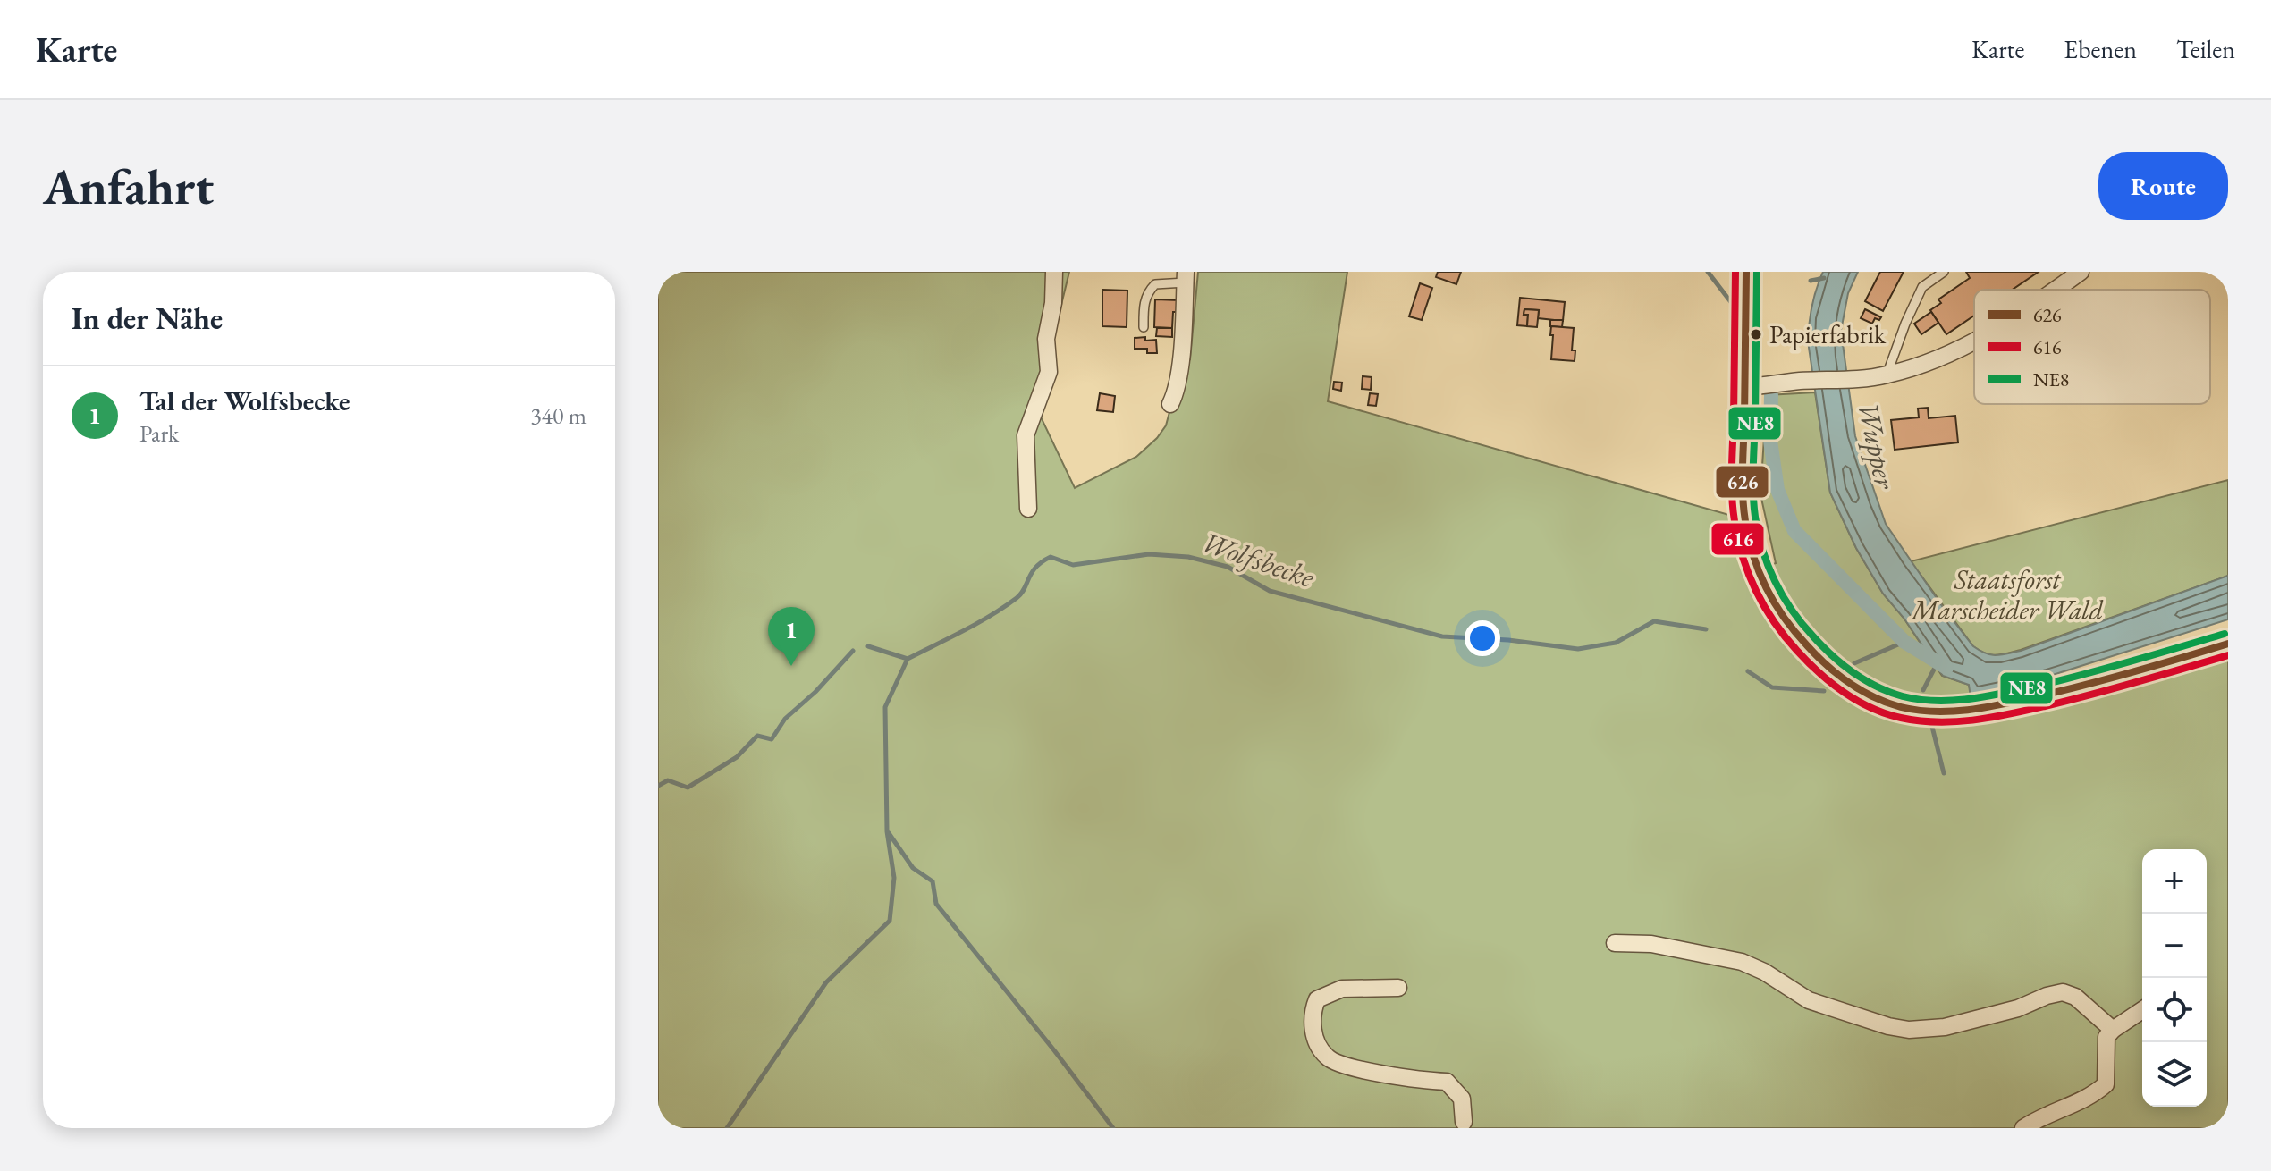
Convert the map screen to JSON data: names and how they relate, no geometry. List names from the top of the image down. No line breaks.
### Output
{"water":["Wupper","Wolfsbecke"],"parks":["Staatsforst Marscheider Wald"],"places":["Papierfabrik"],"lines":["transit line 626","transit line 616","transit line NE8"],"legend":["626","616","NE8"],"page":{"header":"Karte","nav":["Karte","Ebenen","Teilen"],"buttons":"Route","title":"Anfahrt","heading":"In der Nähe","list":[{"mark":"1","name":"Tal der Wolfsbecke","note":"Park","value":"340 m"}],"pins":"1","map_buttons":["+","−"]}}
